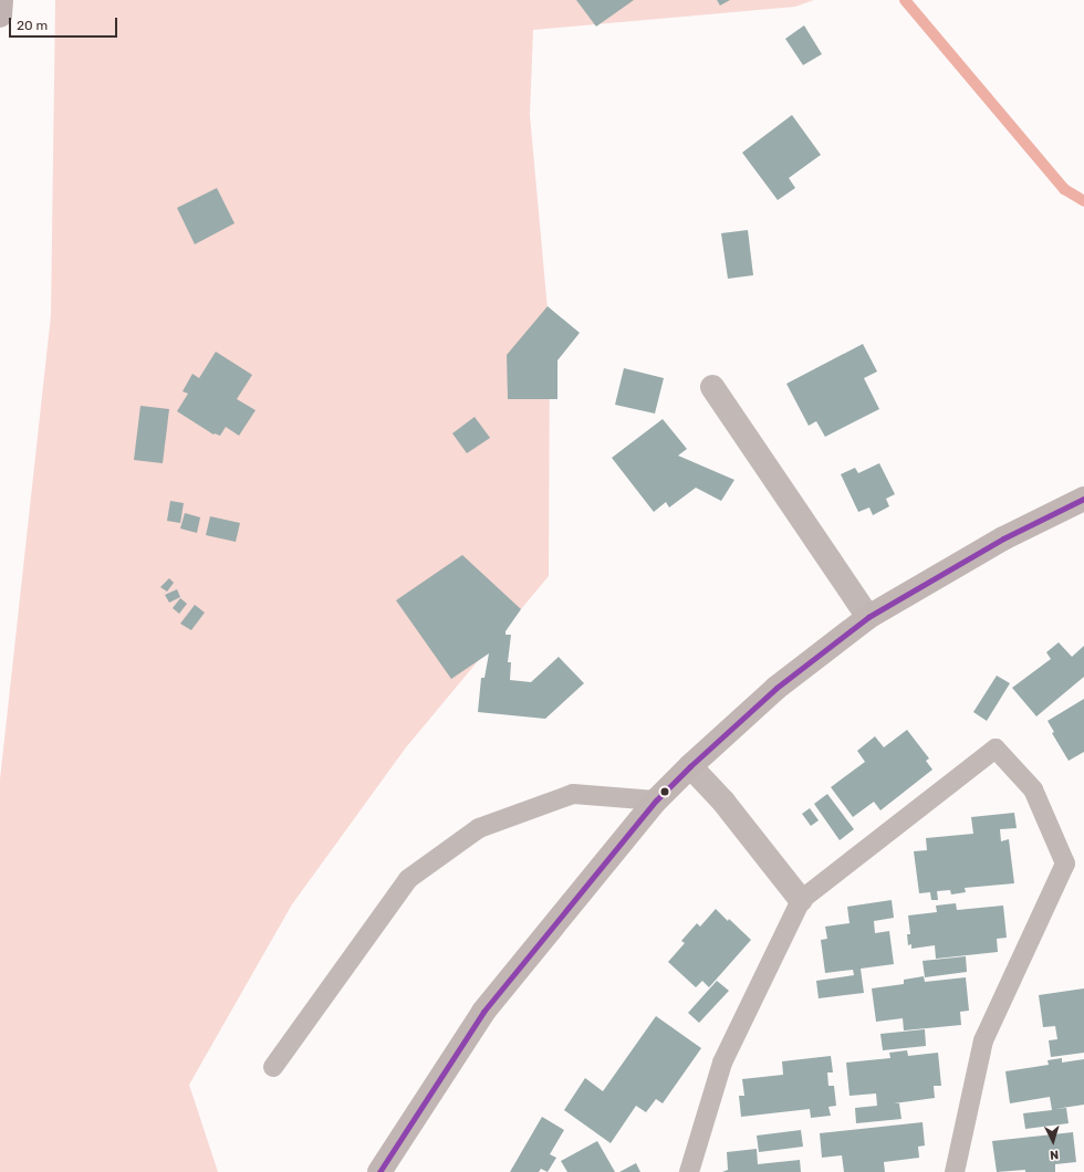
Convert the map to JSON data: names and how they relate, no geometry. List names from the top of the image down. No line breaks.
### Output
{"scale_bar":"20 m","north":"bottom"}
